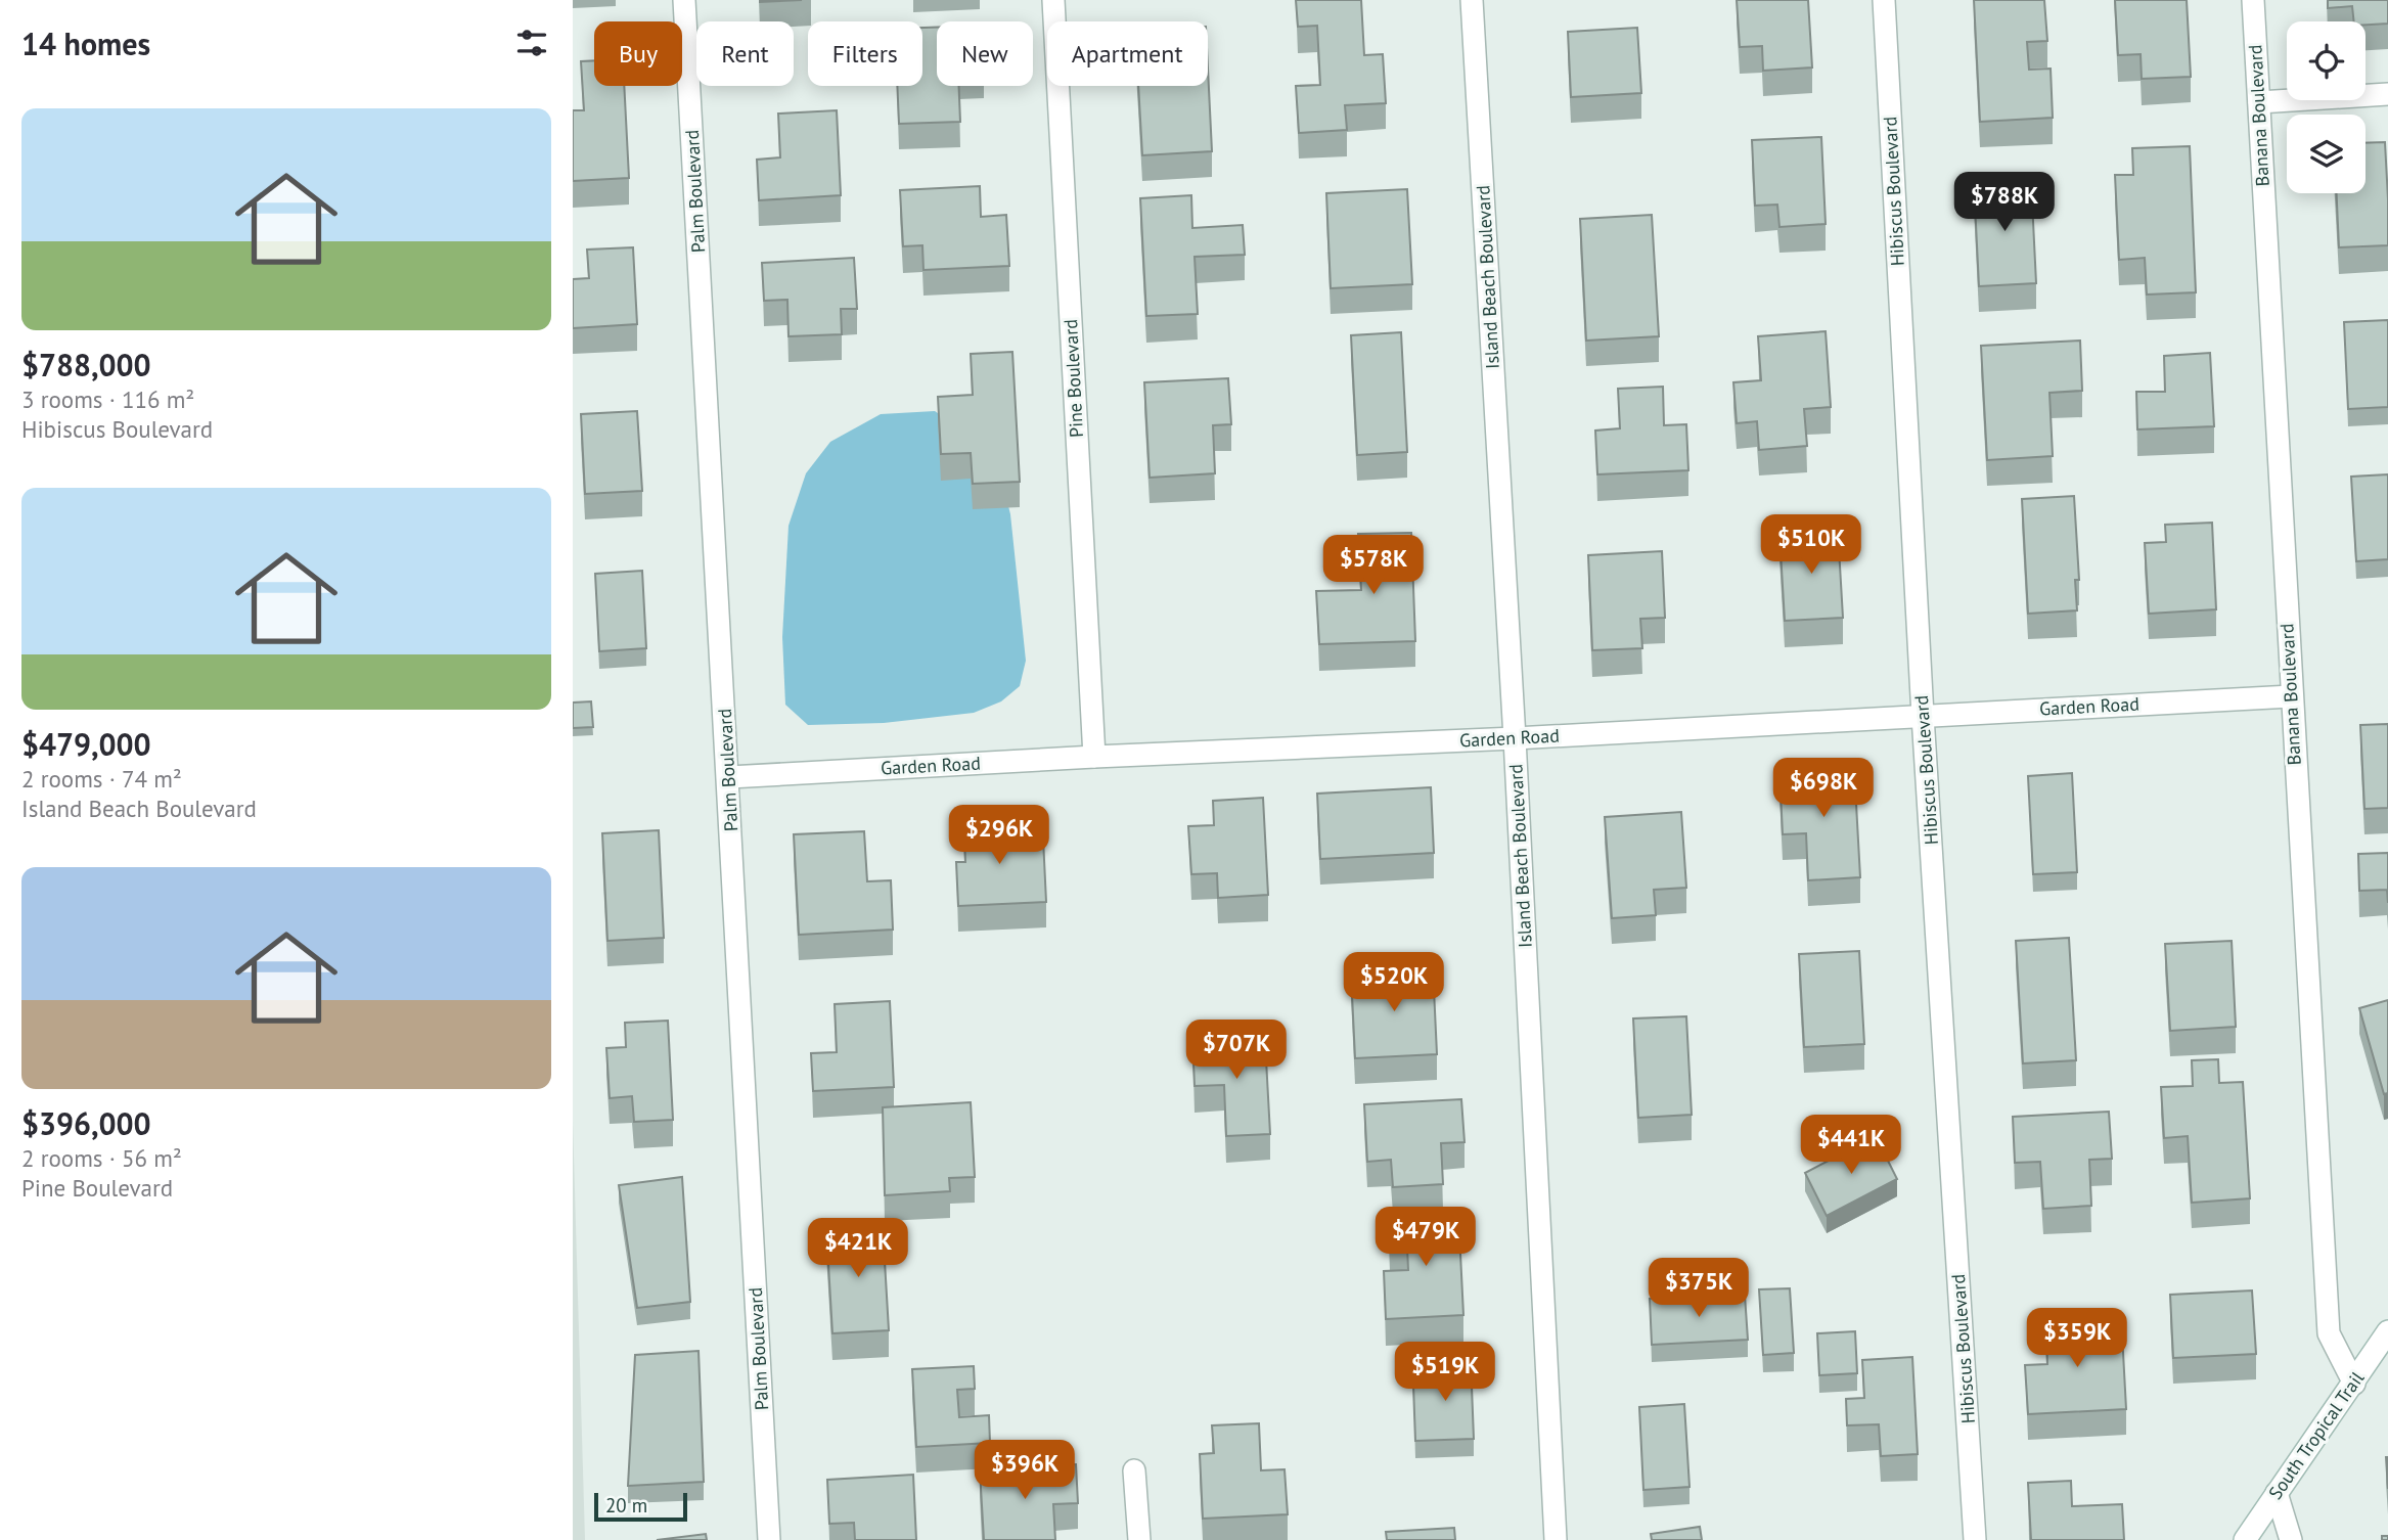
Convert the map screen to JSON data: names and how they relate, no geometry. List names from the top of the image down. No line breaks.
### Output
{"streets":{"street":["Banana Boulevard","Palm Boulevard","Hibiscus Boulevard","Island Beach Boulevard","Pine Boulevard","Garden Road","South Tropical Trail"]},"crossings":[["Banana Boulevard","Garden Road"],["Banana Boulevard","South Tropical Trail"],["Palm Boulevard","Garden Road"],["Hibiscus Boulevard","Garden Road"],["Island Beach Boulevard","Garden Road"],["Pine Boulevard","Garden Road"]],"scale_bar":"20 m","page":{"heading":"14 homes","chip":["Buy","Rent","Filters","New","Apartment"],"list":[{"name":"$788,000","note":"3 rooms · 116 m² · Hibiscus Boulevard"},{"name":"$479,000","note":"2 rooms · 74 m² · Island Beach Boulevard"},{"name":"$396,000","note":"2 rooms · 56 m² · Pine Boulevard"}],"price":["$788K","$510K","$578K","$698K","$296K","$520K","$707K","$441K","$479K","$421K","$375K","$359K","$519K","$396K"],"scale":"20 m"}}
